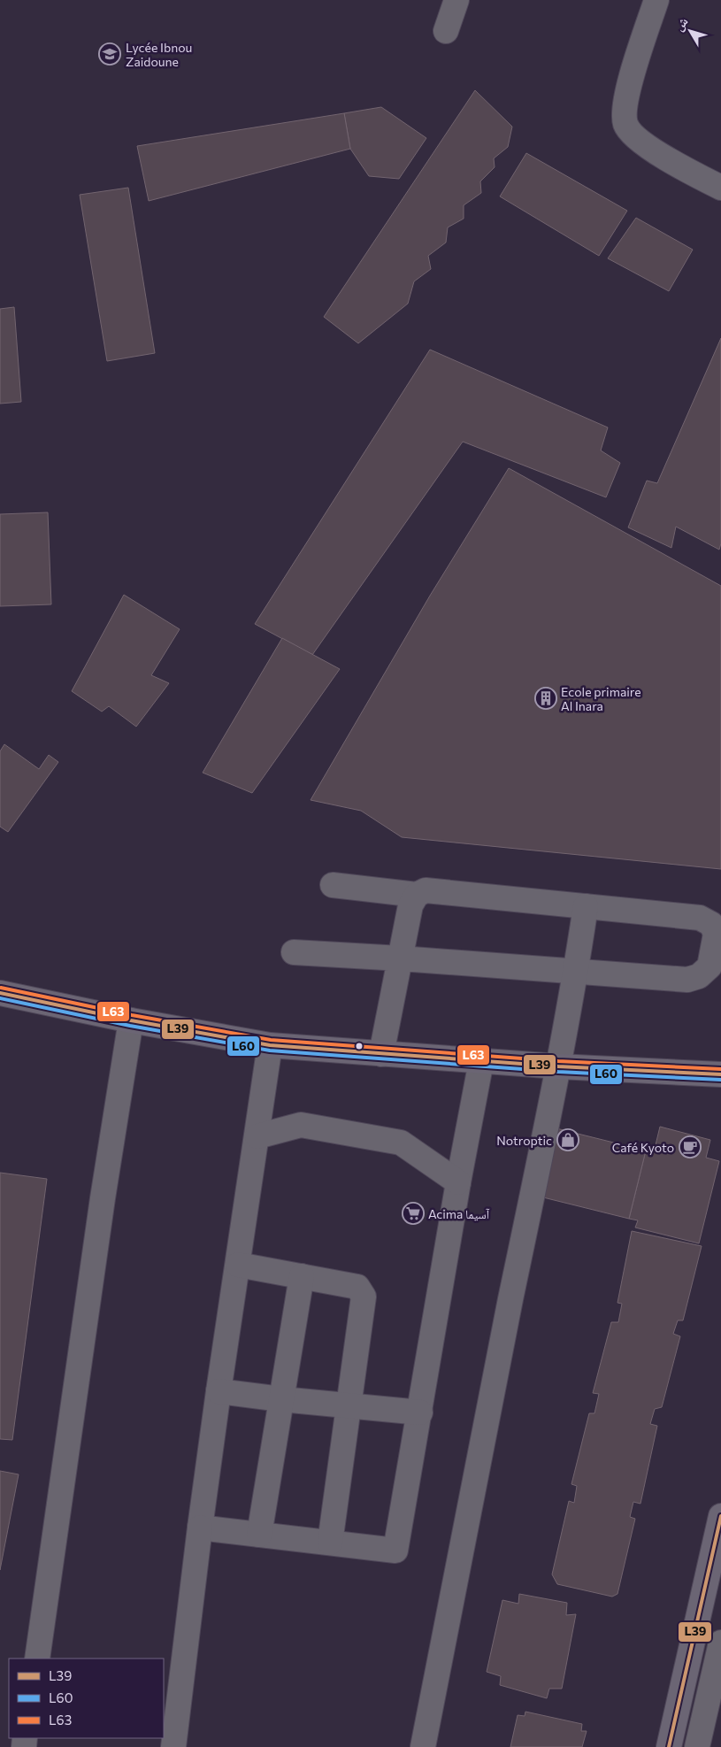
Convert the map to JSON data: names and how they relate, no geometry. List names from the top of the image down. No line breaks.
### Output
{"places":{"school or university":["Lycée Ibnou Zaidoune"],"building":["Ecole primaire Al Inara"],"shop":["Notroptic"],"cafe":["Café Kyoto"],"supermarket":["Acima آسيما"]},"lines":["transit line L63","transit line L39","transit line L60"],"legend":["L39","L60","L63"],"north":"top left"}
